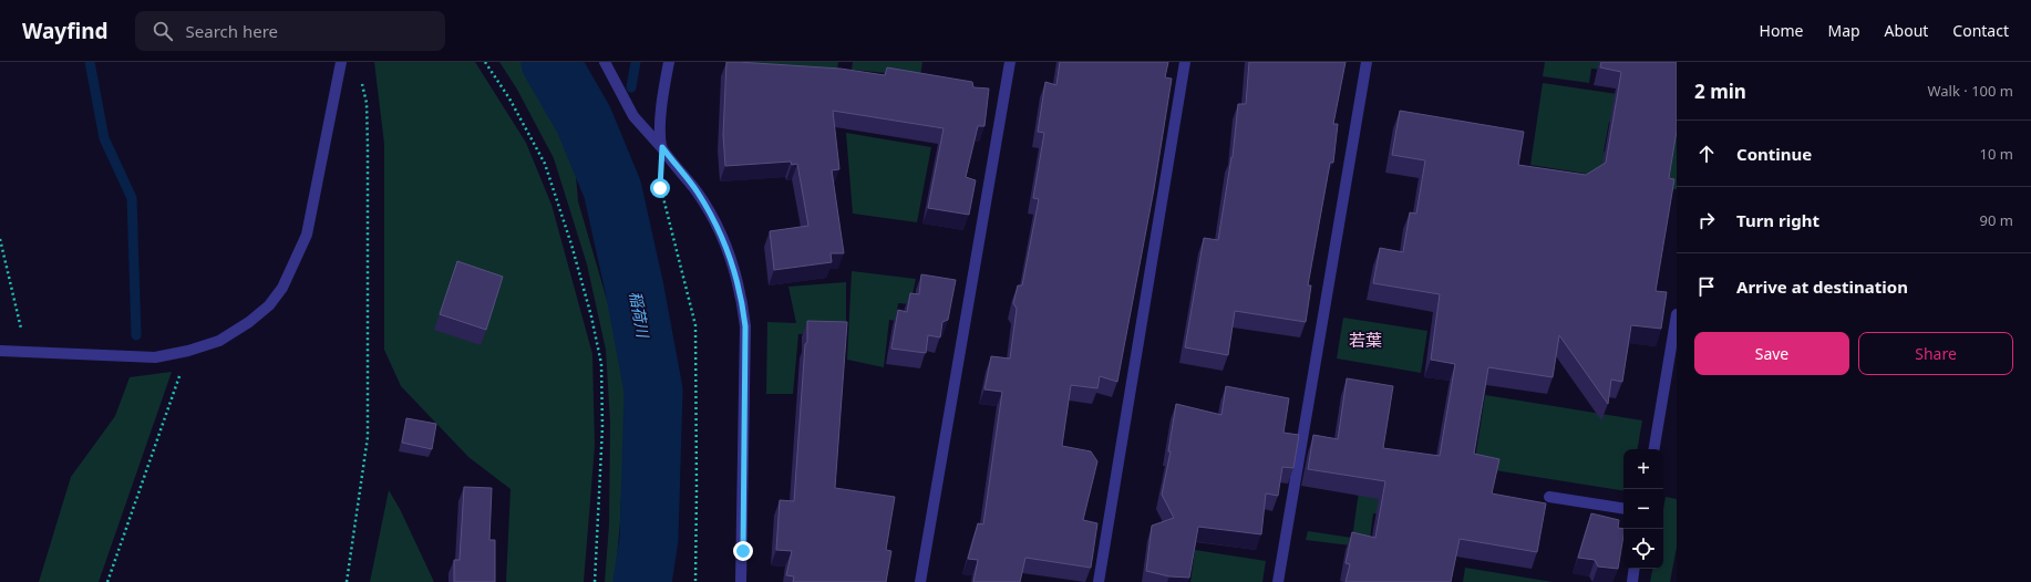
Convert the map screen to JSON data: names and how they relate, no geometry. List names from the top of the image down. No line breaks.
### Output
{"districts":["若葉"],"water":["稲荷川"],"page":{"header":"Wayfind","search":"Search here","nav":["Home","Map","About","Contact"],"heading":["2 min","Walk · 100 m"],"list":[["Continue","10 m"],["Turn right","90 m"],"Arrive at destination"],"buttons":["Save","Share"],"map_buttons":["+","−"]}}
